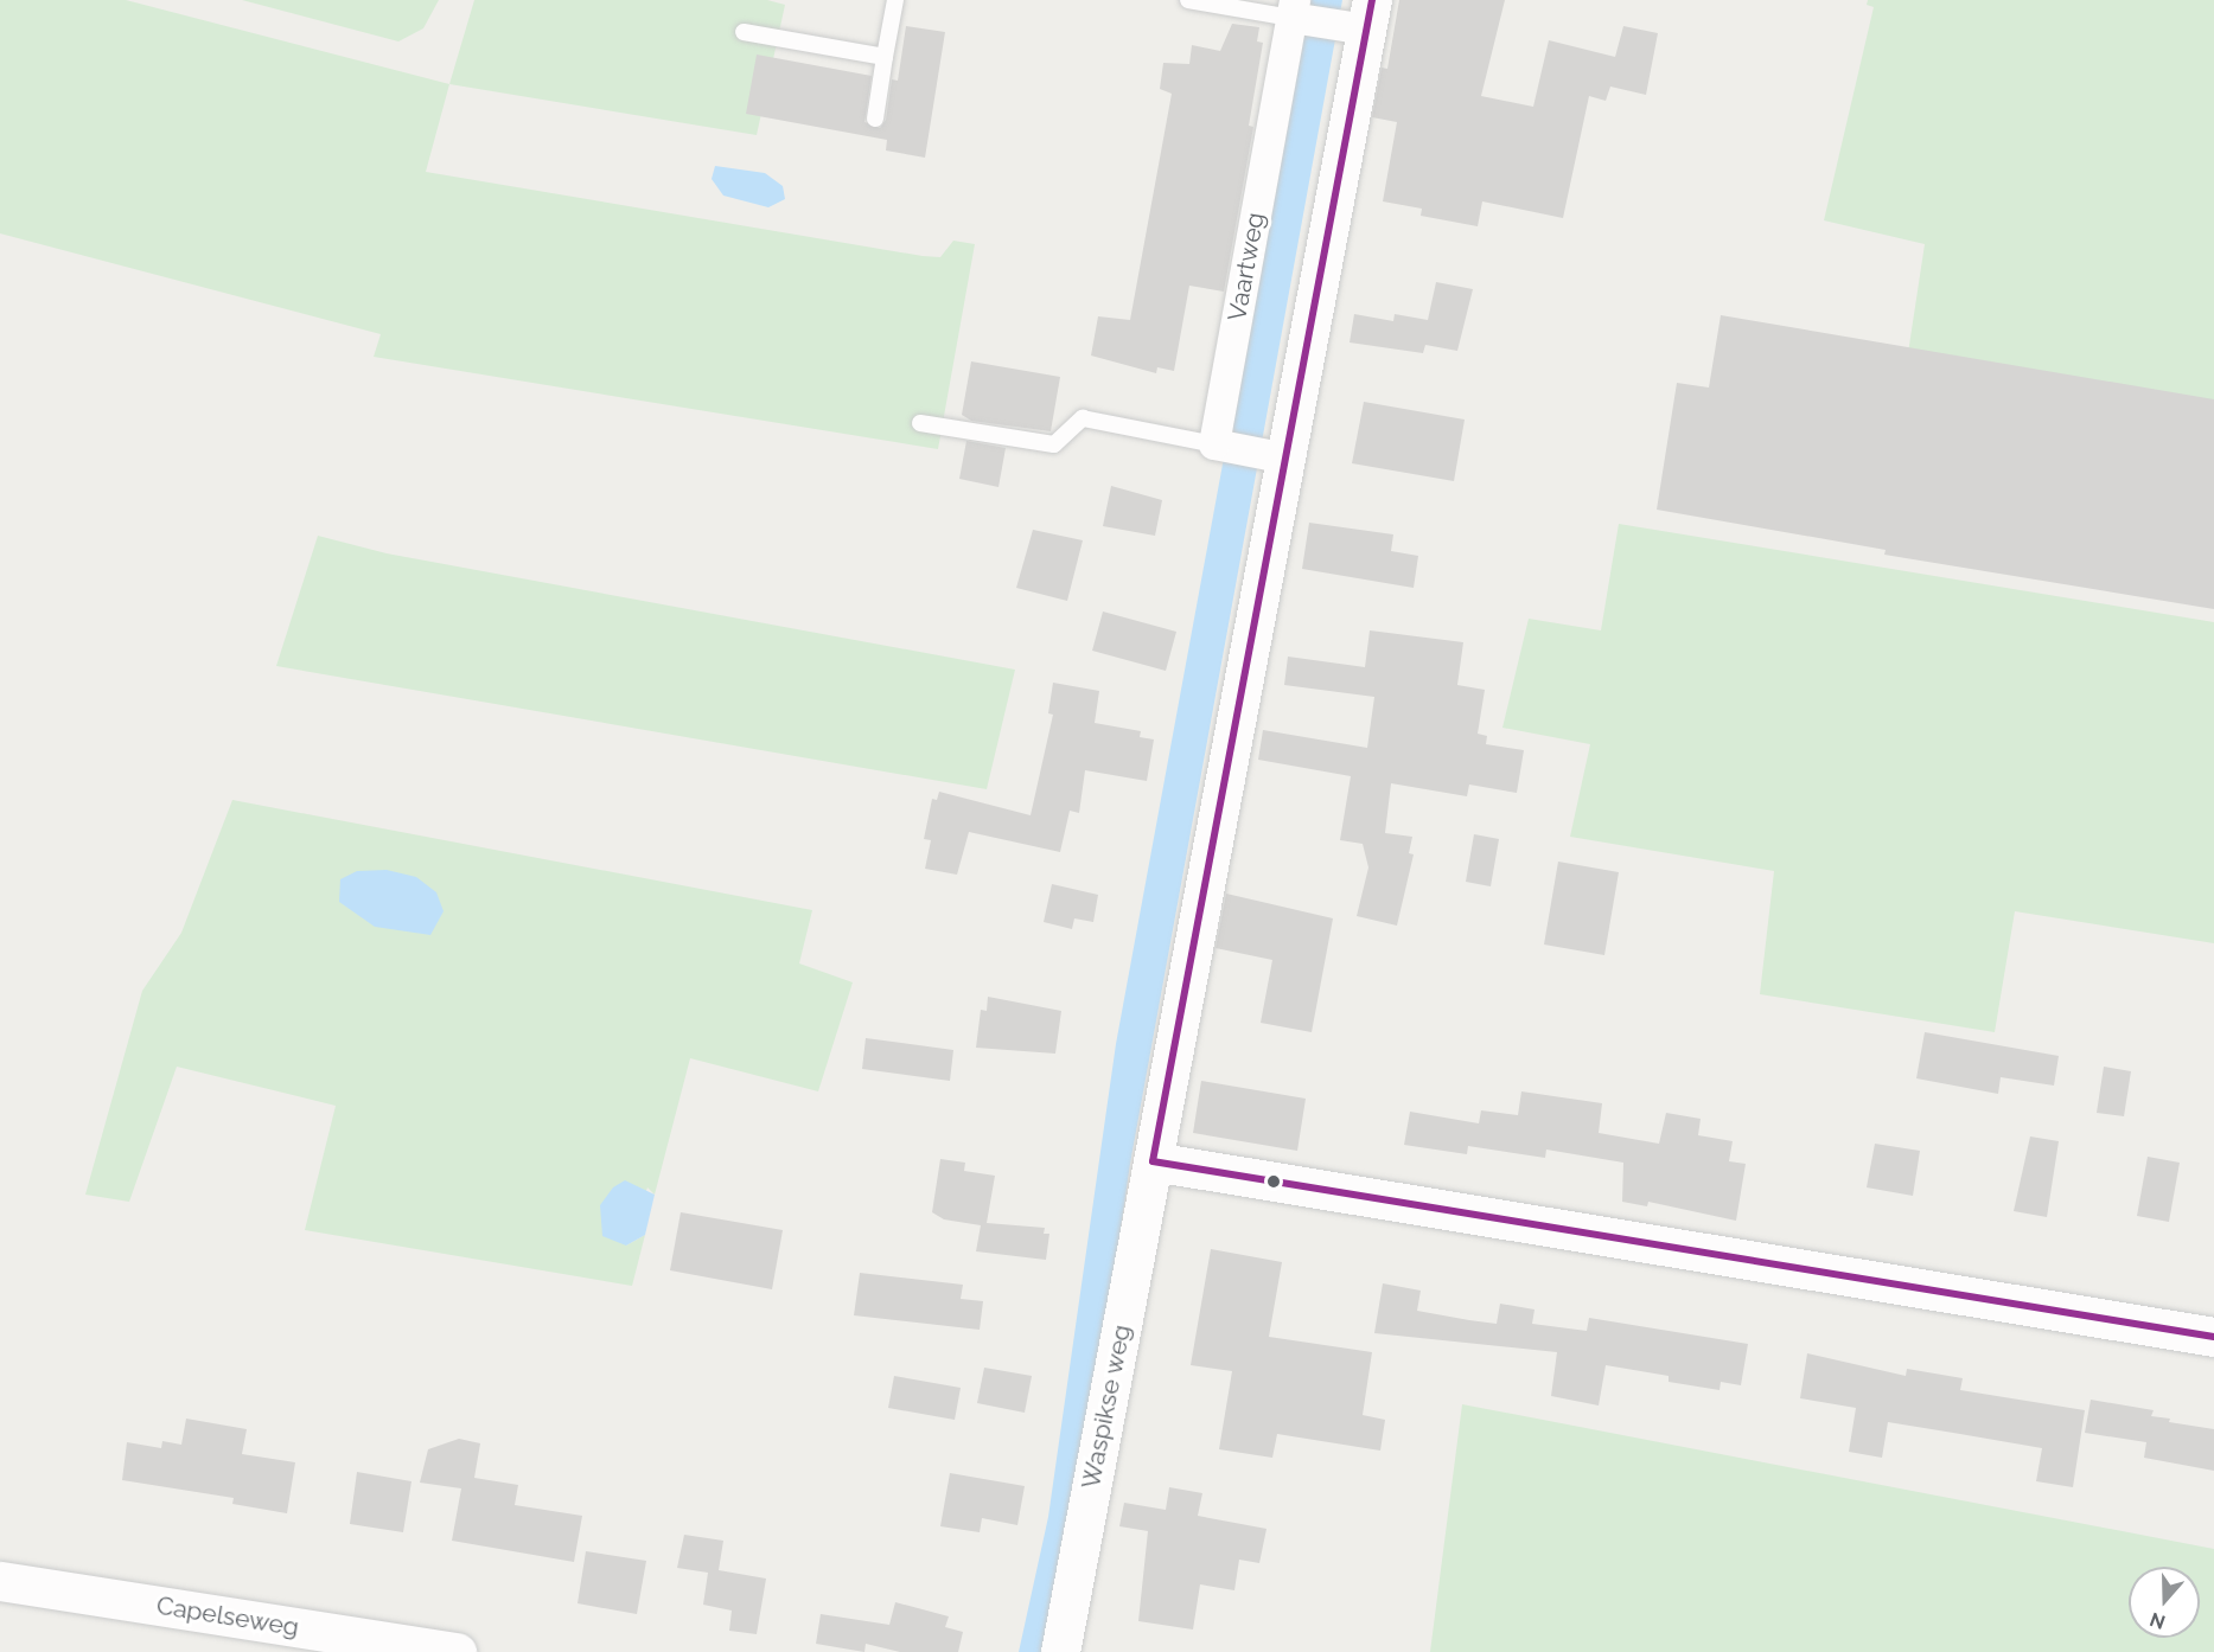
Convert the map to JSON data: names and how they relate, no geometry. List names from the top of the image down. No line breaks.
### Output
{"streets":{"street":["Vaartweg","Waspikse weg","Capelseweg"]},"north":"bottom"}
